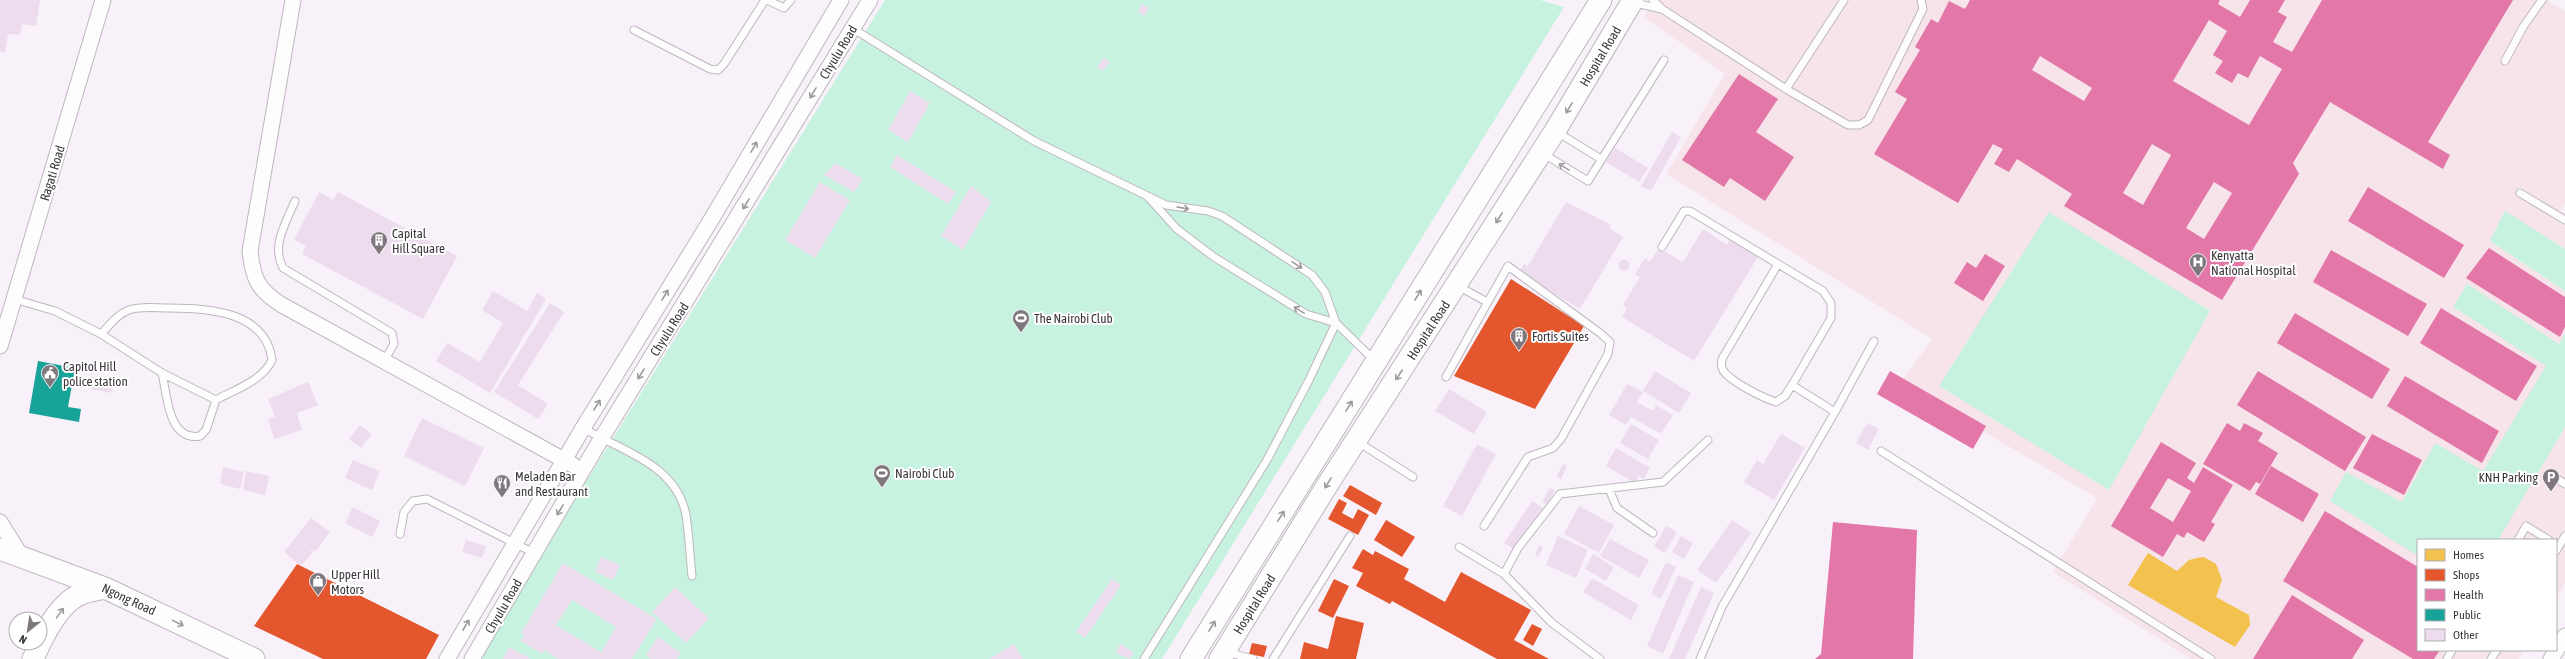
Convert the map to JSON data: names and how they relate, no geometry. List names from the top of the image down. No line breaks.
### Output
{"streets":{"street":["Chyulu Road","Hospital Road","Ragati Road","Ngong Road"]},"one_way":["Ngong Road"],"places":{"building":["Capital Hill Square","Fortis Suites"],"hospital":["Kenyatta National Hospital"],"sports":["The Nairobi Club","Nairobi Club"],"public building":["Capitol Hill police station"],"parking":["KNH Parking"],"restaurant":["Meladen Bar and Restaurant"],"shop":["Upper Hill Motors"]},"legend":["Homes","Shops","Health","Public","Other"],"north":"bottom left"}
